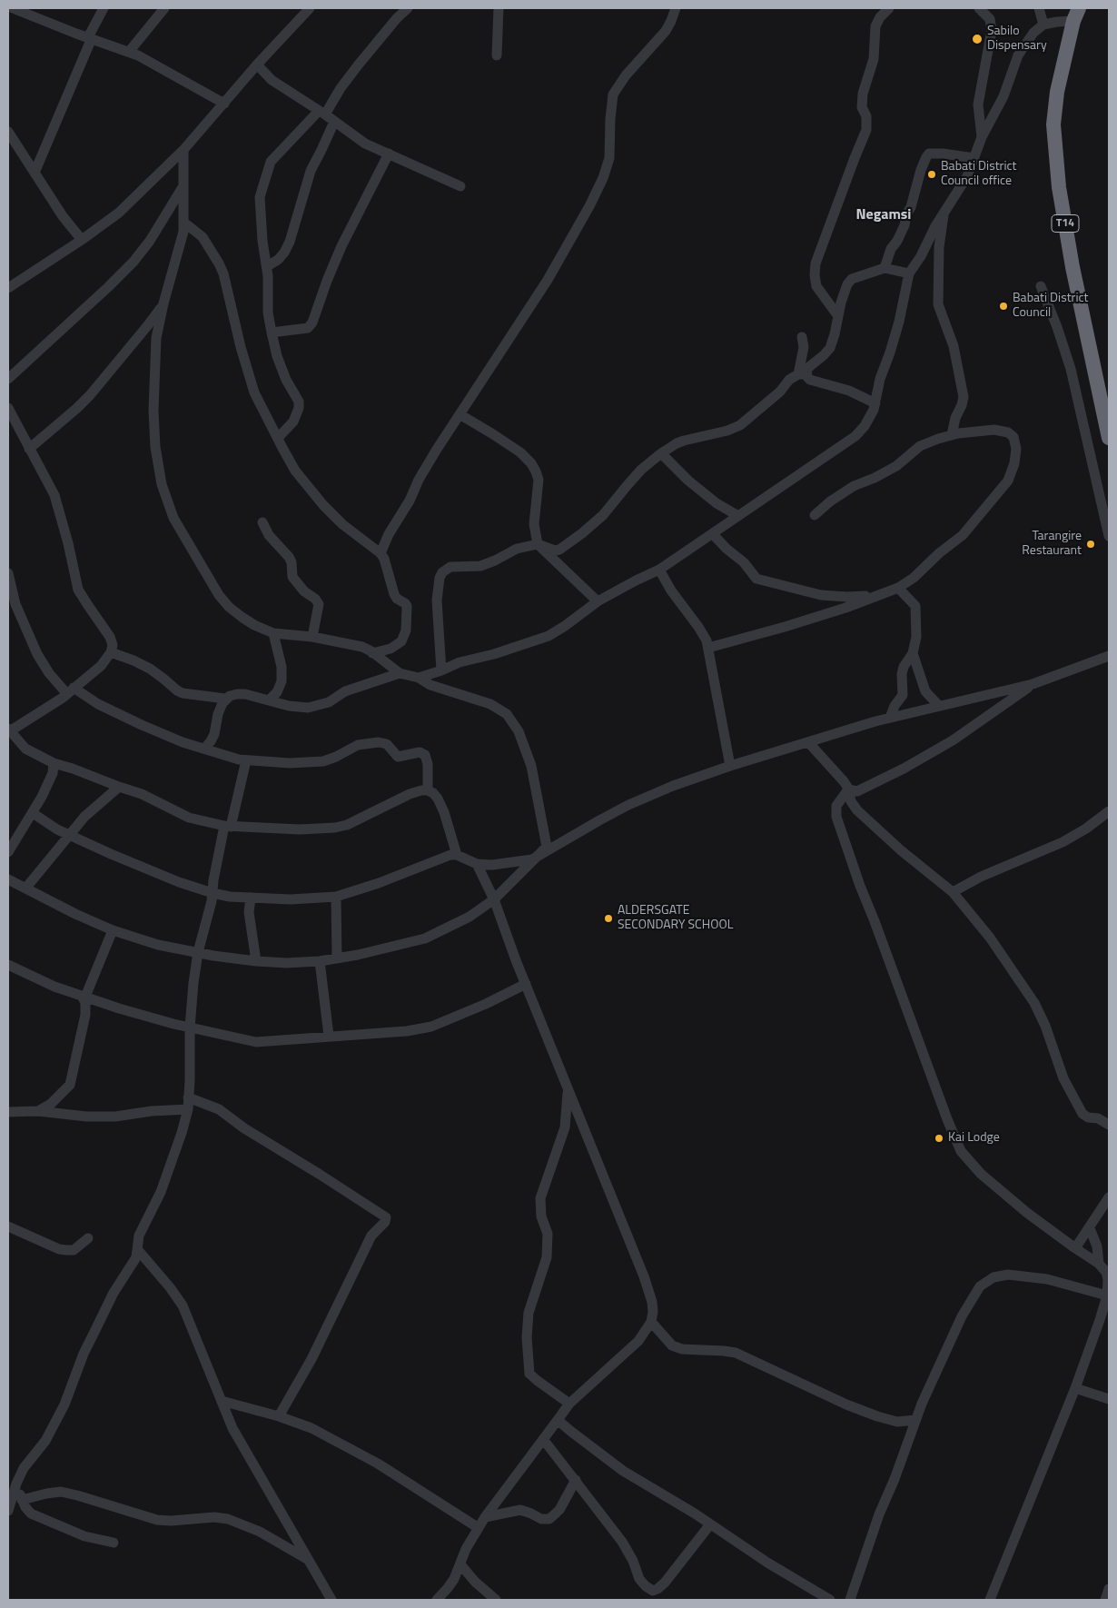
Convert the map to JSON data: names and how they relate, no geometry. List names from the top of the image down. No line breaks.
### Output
{"streets":{"highway":["T14"]},"districts":["Negamsi"],"places":["Sabilo Dispensary","Babati District Council office","Babati District Council","Tarangire Restaurant","ALDERSGATE SECONDARY SCHOOL","Kai Lodge"]}
